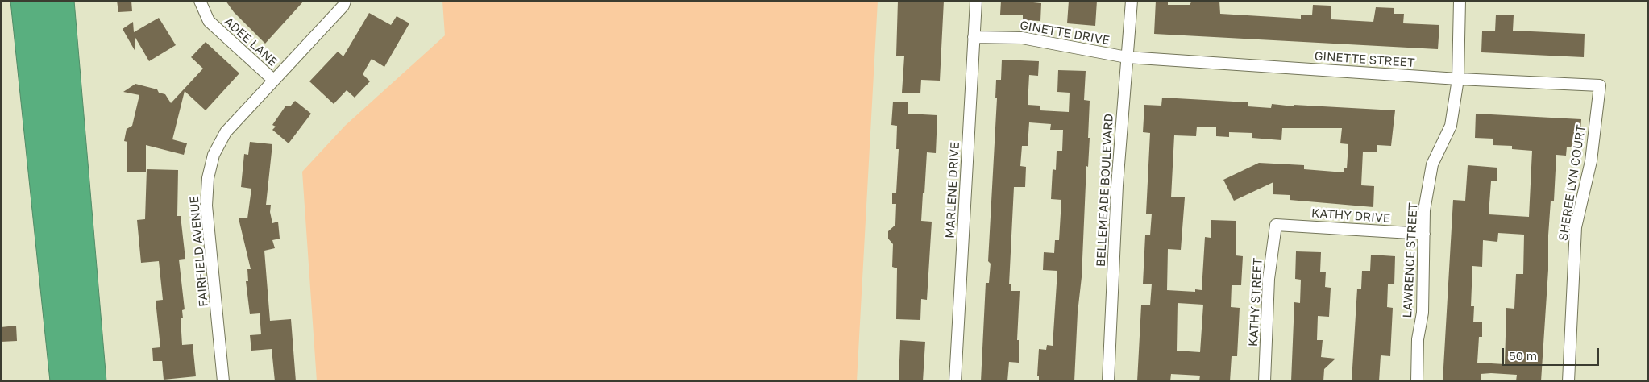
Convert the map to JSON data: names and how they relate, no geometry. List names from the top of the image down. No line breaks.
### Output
{"streets":{"street":["GINETTE DRIVE","ADEE LANE","GINETTE STREET","SHEREE LYN COURT","MARLENE DRIVE","BELLEMEADE BOULEVARD","KATHY DRIVE","FAIRFIELD AVENUE","LAWRENCE STREET","KATHY STREET"]},"crossings":[["GINETTE DRIVE","GINETTE STREET"],["GINETTE DRIVE","MARLENE DRIVE"],["GINETTE DRIVE","BELLEMEADE BOULEVARD"],["ADEE LANE","FAIRFIELD AVENUE"],["GINETTE STREET","SHEREE LYN COURT"],["GINETTE STREET","BELLEMEADE BOULEVARD"],["GINETTE STREET","LAWRENCE STREET"],["KATHY DRIVE","LAWRENCE STREET"],["KATHY DRIVE","KATHY STREET"]],"scale_bar":"50 m"}
